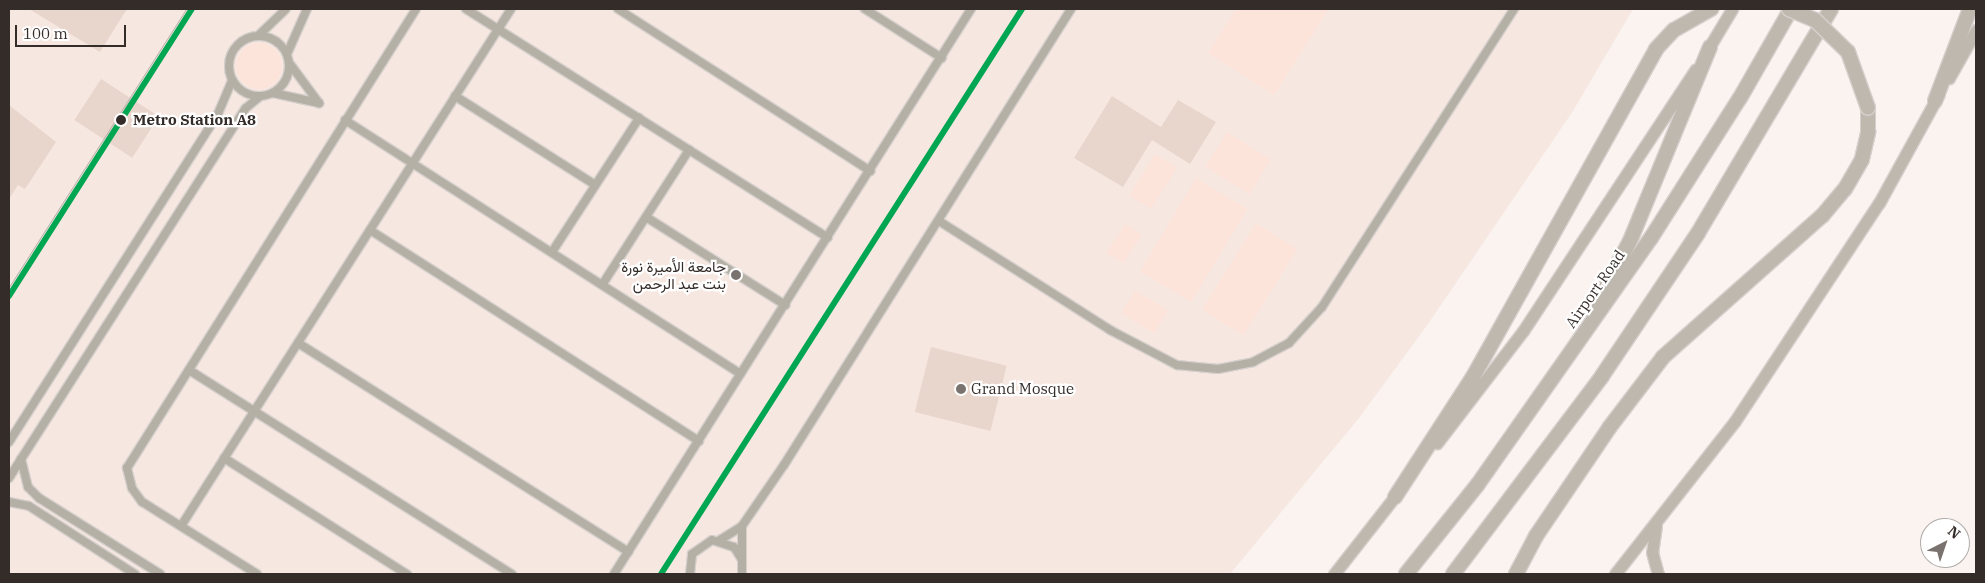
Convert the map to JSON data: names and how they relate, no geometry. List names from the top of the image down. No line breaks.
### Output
{"streets":{"highway":["Airport Road"]},"places":["Metro Station A8","جامعة الأميرة نورة بنت عبد الرحمن","Grand Mosque"],"scale_bar":"100 m","north":"top right"}
